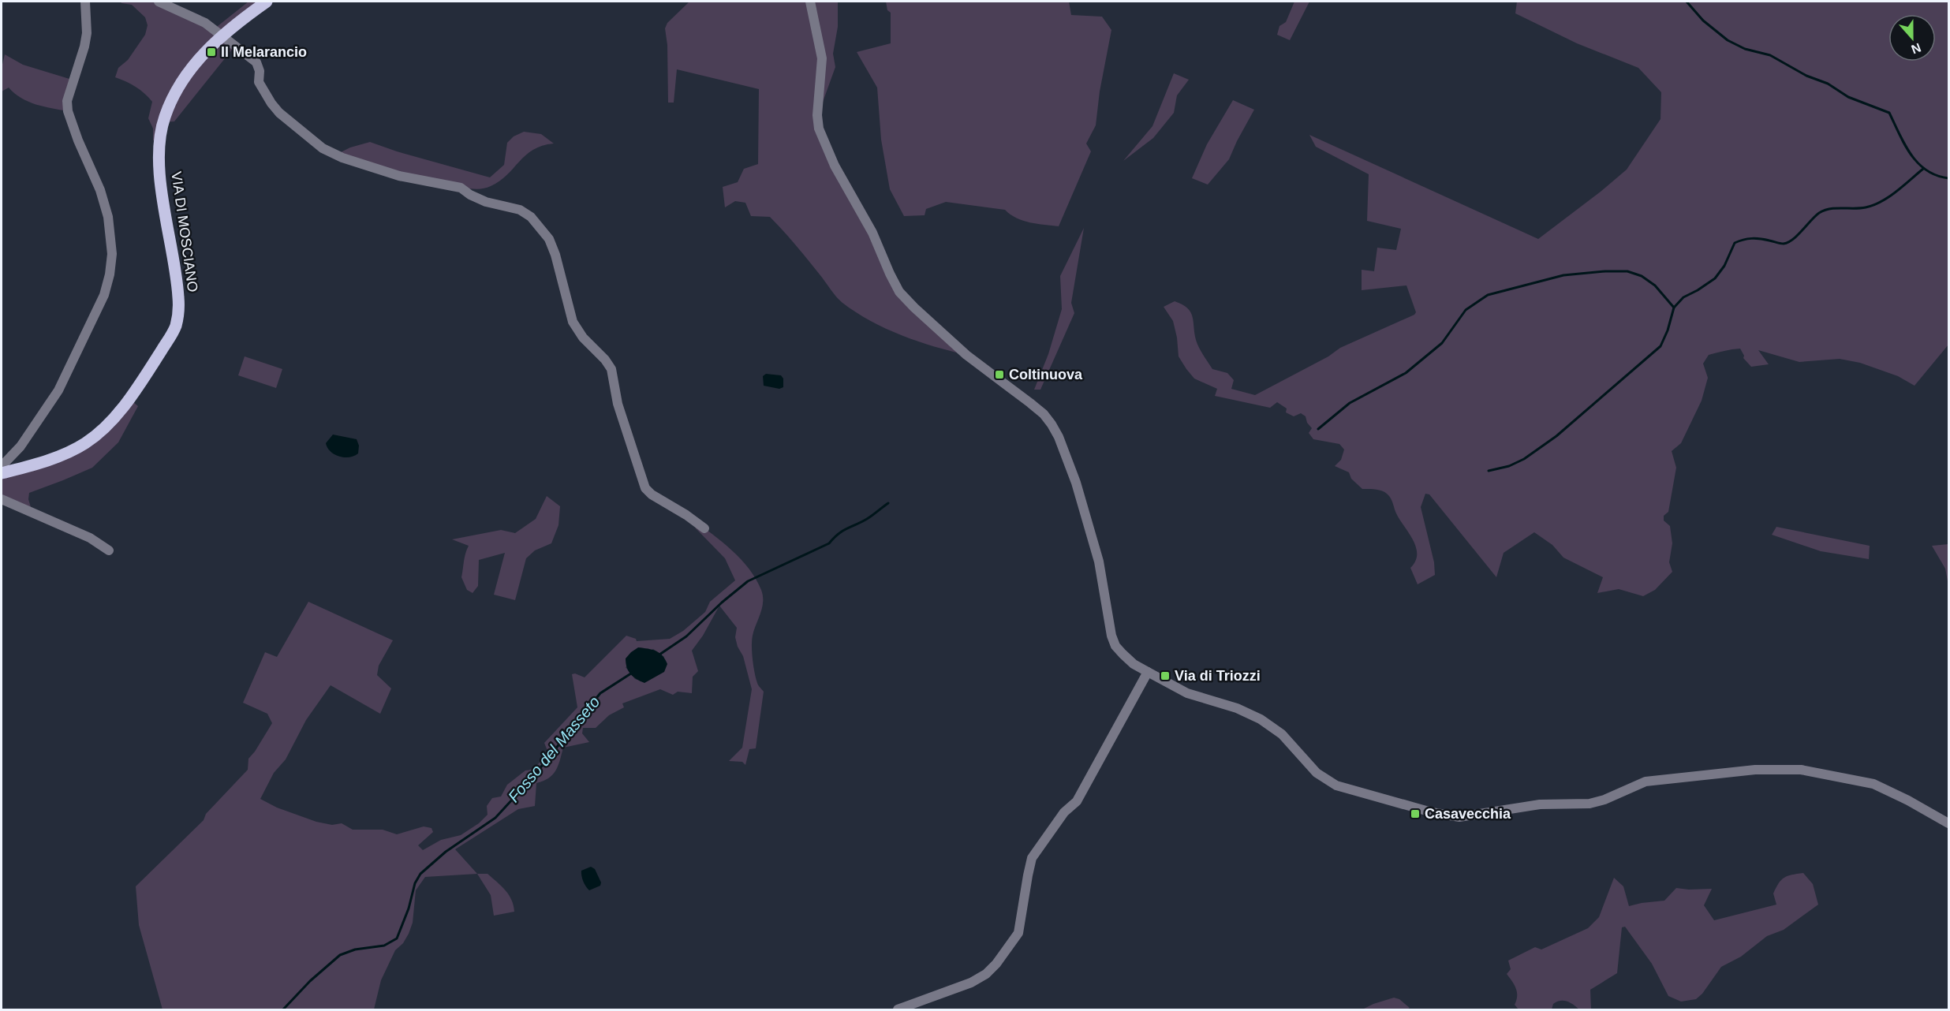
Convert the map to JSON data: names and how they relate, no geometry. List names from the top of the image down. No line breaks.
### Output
{"streets":{"main road":["VIA DI MOSCIANO"]},"water":["Fosso del Masseto"],"places":{"transit":["Il Melarancio","Coltinuova","Via di Triozzi","Casavecchia"]},"north":"bottom"}
